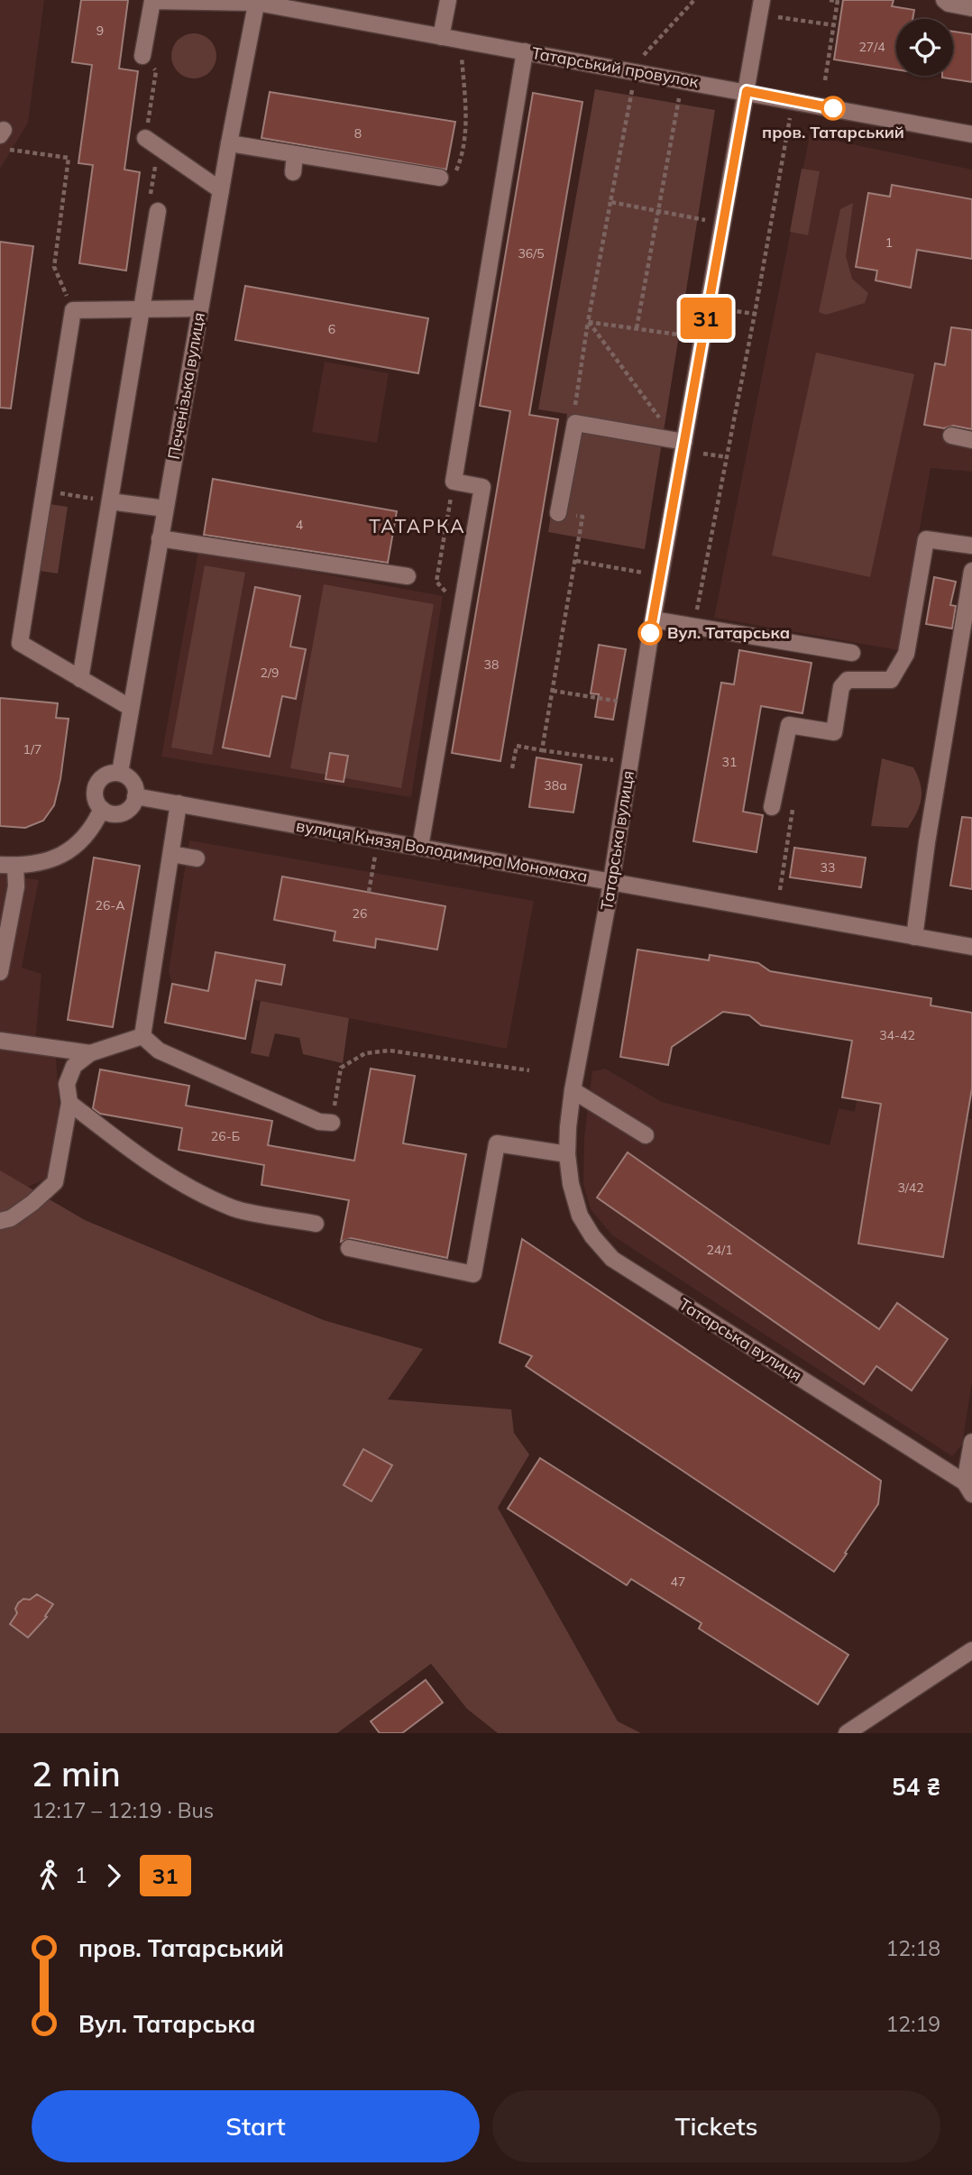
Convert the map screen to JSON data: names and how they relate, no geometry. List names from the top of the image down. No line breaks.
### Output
{"streets":{"street":["Татарський провулок","Печенізька вулиця","Татарська вулиця","вулиця Князя Володимира Мономаха"]},"crossings":[["Татарський провулок","Печенізька вулиця"],["Татарський провулок","Татарська вулиця"],["Печенізька вулиця","вулиця Князя Володимира Мономаха"],["Татарська вулиця","вулиця Князя Володимира Мономаха"]],"districts":["ТАТАРКА"],"places":["пров. Татарський","Вул. Татарська"],"lines":["bus line 31"],"house_numbers":["9","27/4","8","1","36/5","6","4","38","2/9","1/7","31","38а","33","26-А","26","34-42","26-Б","3/42","24/1","47"],"page":{"on_map":"31","heading":["2 min","12:17 – 12:19 · Bus","54 ₴"],"legs":["1","31"],"list":[{"name":"пров. Татарський","value":"12:18"},{"name":"Вул. Татарська","value":"12:19"}],"buttons":["Start","Tickets"]}}
